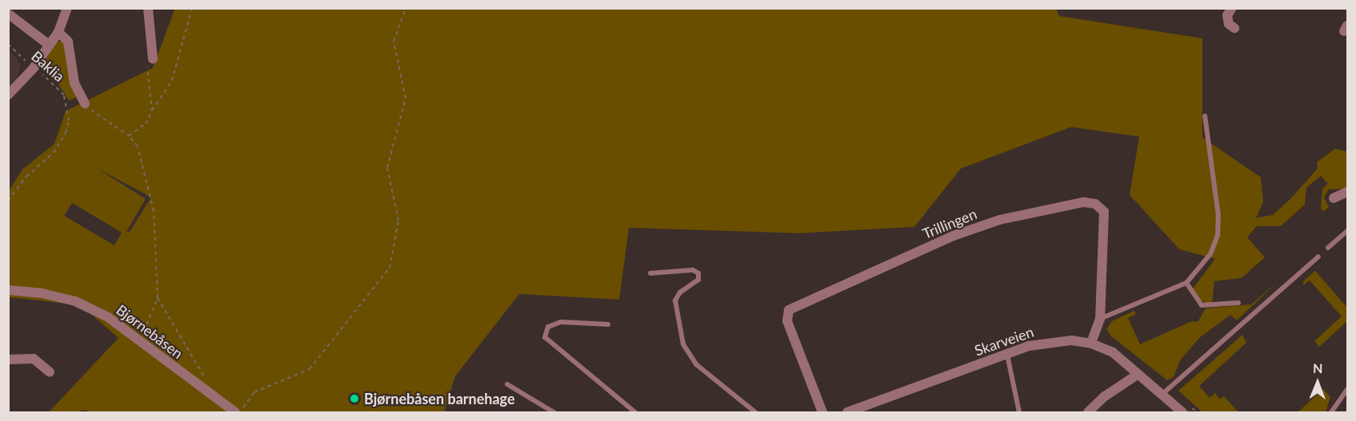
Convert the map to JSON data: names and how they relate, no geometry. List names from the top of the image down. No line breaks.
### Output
{"streets":{"street":["Trillingen","Bjørnebåsen","Skarveien"],"path":["Baklia"]},"crossings":[["Trillingen","Skarveien"]],"places":["Bjørnebåsen barnehage"],"north":"top"}
